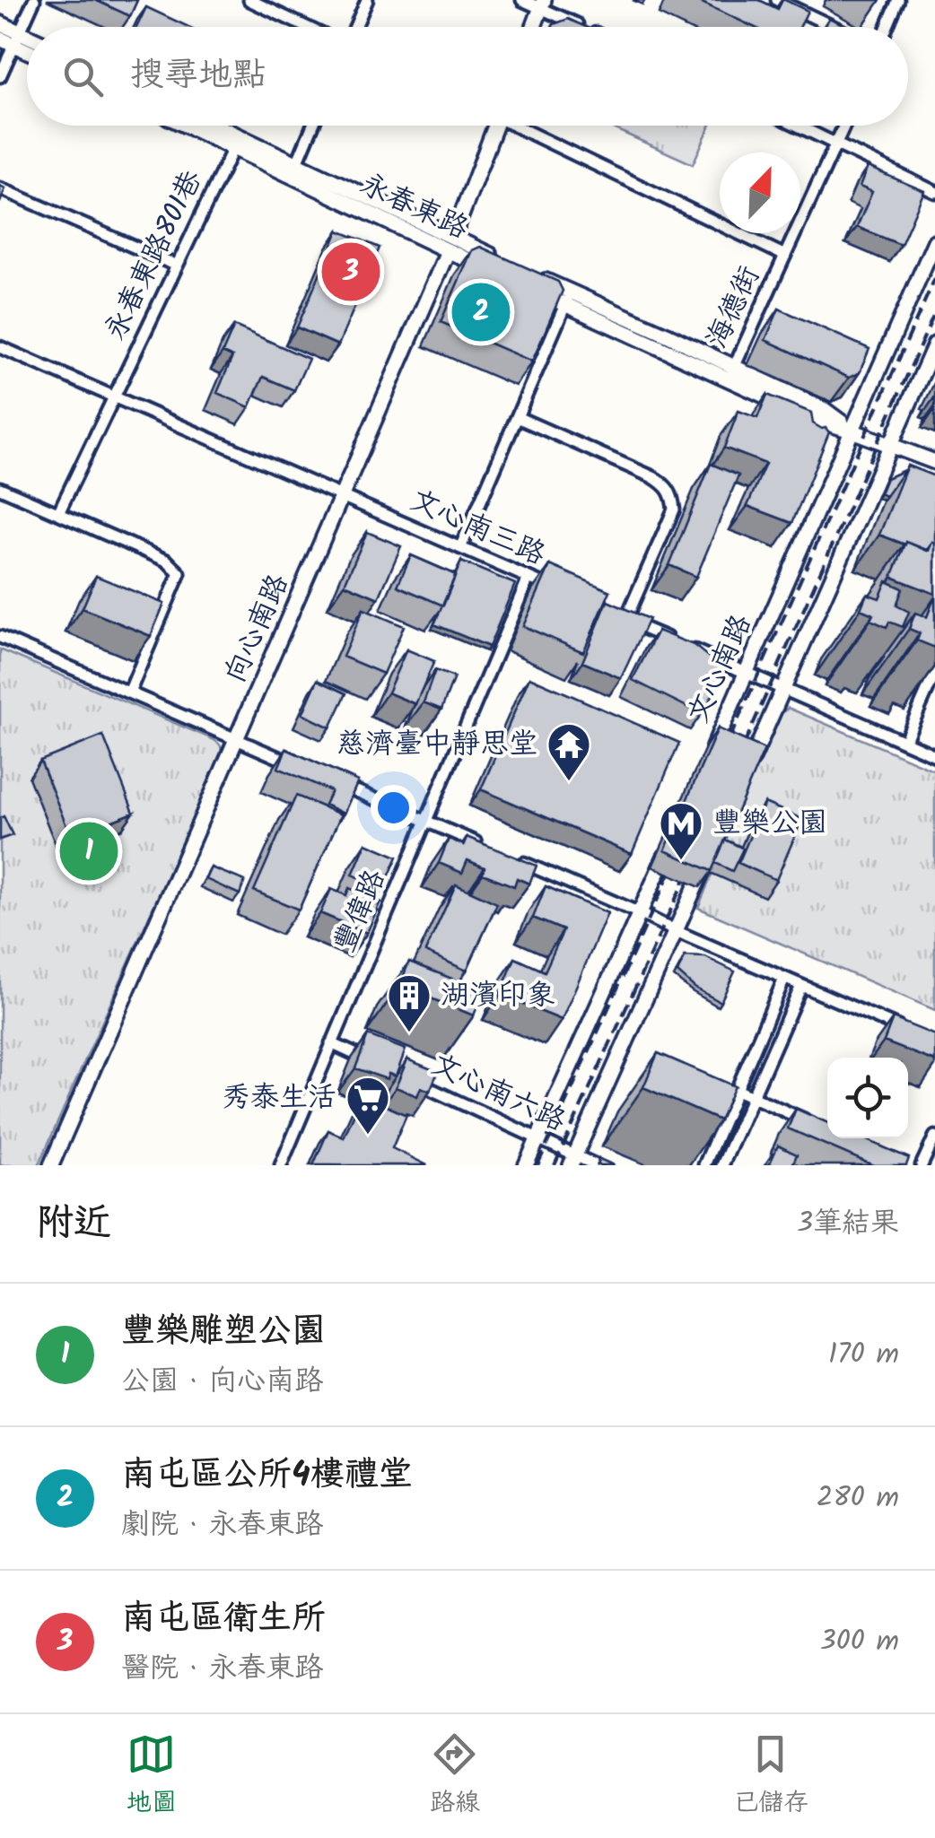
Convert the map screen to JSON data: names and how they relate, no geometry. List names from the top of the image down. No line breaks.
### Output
{"streets":{"street":["永春東路","永春東路801巷","海德街","文心南三路","向心南路","文心南路","豐偉路","文心南六路"]},"crossings":[["永春東路","永春東路801巷"],["永春東路","向心南路"],["永春東路801巷","文心南三路"],["文心南三路","向心南路"],["文心南三路","豐偉路"]],"places":{"temple":["慈濟臺中靜思堂"],"metro station":["豐樂公園"],"building":["湖濱印象"],"supermarket":["秀泰生活"]},"north":"top right","page":{"search":"搜尋地點","pins":["3","2","1"],"heading":["附近","3筆結果"],"list":[{"mark":"1","name":"豐樂雕塑公園","note":"公園 · 向心南路","value":"170 m"},{"mark":"2","name":"南屯區公所4樓禮堂","note":"劇院 · 永春東路","value":"280 m"},{"mark":"3","name":"南屯區衛生所","note":"醫院 · 永春東路","value":"300 m"}],"nav":["地圖","路線","已儲存"]}}
